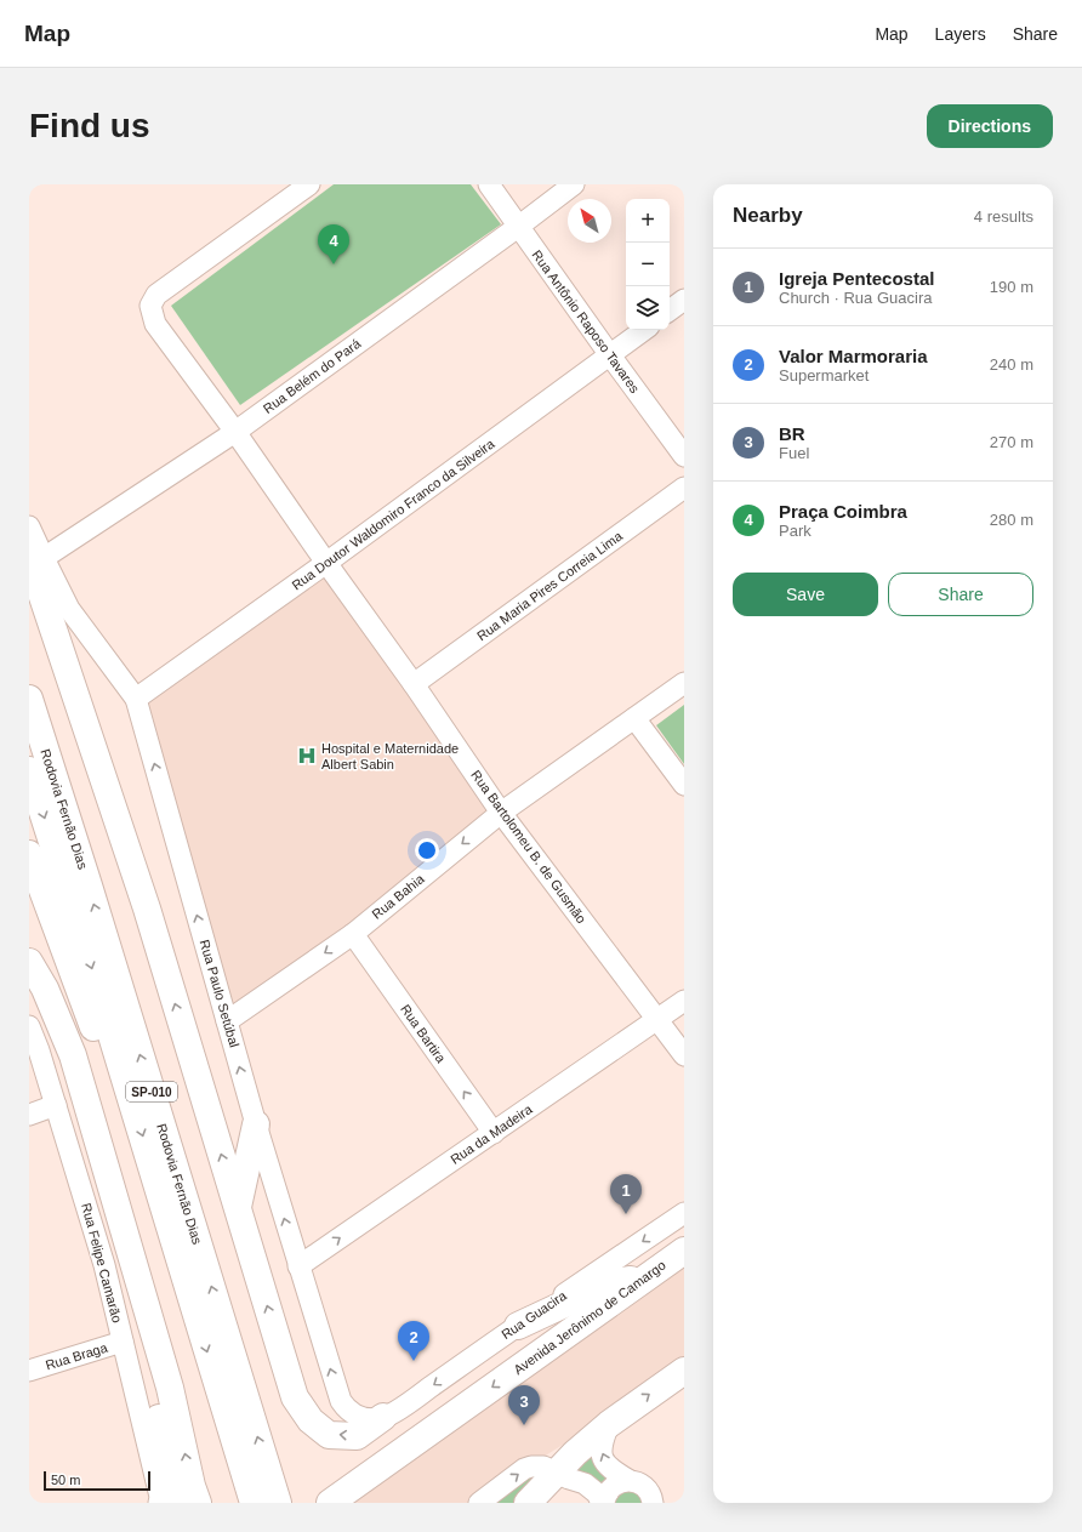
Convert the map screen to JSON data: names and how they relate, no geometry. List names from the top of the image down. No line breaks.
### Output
{"streets":{"main road":["Rodovia Fernão Dias","SP-010","Avenida Jerônimo de Camargo"],"street":["Rua Antônio Raposo Tavares","Rua Belém do Pará","Rua Doutor Waldomiro Franco da Silveira","Rua Maria Pires Correia Lima","Rua Bartolomeu B. de Gusmão","Rua Bahia","Rua Paulo Setúbal","Rua Bartira","Rua da Madeira","Rua Felipe Camarão","Rua Guacira","Rua Braga"]},"crossings":[["Rua Antônio Raposo Tavares","Rua Belém do Pará"],["Rua Antônio Raposo Tavares","Rua Doutor Waldomiro Franco da Silveira"],["Rua Belém do Pará","Rua Bartolomeu B. de Gusmão"],["Rua Belém do Pará","Rua Paulo Setúbal"],["Rua Doutor Waldomiro Franco da Silveira","Rua Bartolomeu B. de Gusmão"],["Rua Doutor Waldomiro Franco da Silveira","Rua Paulo Setúbal"],["Rua Maria Pires Correia Lima","Rua Bartolomeu B. de Gusmão"],["Rua Bartolomeu B. de Gusmão","Rua Bahia"],["Rua Bartolomeu B. de Gusmão","Rua da Madeira"],["Rua Bahia","Rua Paulo Setúbal"],["Rua Bahia","Rua Bartira"],["Rua Paulo Setúbal","Rua da Madeira"],["Rua Paulo Setúbal","Rua Guacira"],["Rua Bartira","Rua da Madeira"],["Rua Felipe Camarão","Rua Braga"]],"one_way":["Rua Bahia","Rua Paulo Setúbal","Rua Bartira","Rua da Madeira","Rua Guacira"],"places":{"hospital":["Hospital e Maternidade Albert Sabin"]},"scale_bar":"50 m","north":"top left","page":{"header":"Map","nav":["Map","Layers","Share"],"buttons":["Directions",["Save","Share"]],"title":"Find us","heading":["Nearby","4 results"],"map_buttons":["+","−"],"pins":["4","1","2","3"],"list":[{"mark":"1","name":"Igreja Pentecostal","note":"Church · Rua Guacira","value":"190 m"},{"mark":"2","name":"Valor Marmoraria","note":"Supermarket","value":"240 m"},{"mark":"3","name":"BR","note":"Fuel","value":"270 m"},{"mark":"4","name":"Praça Coimbra","note":"Park","value":"280 m"}],"scale":"50 m"}}
